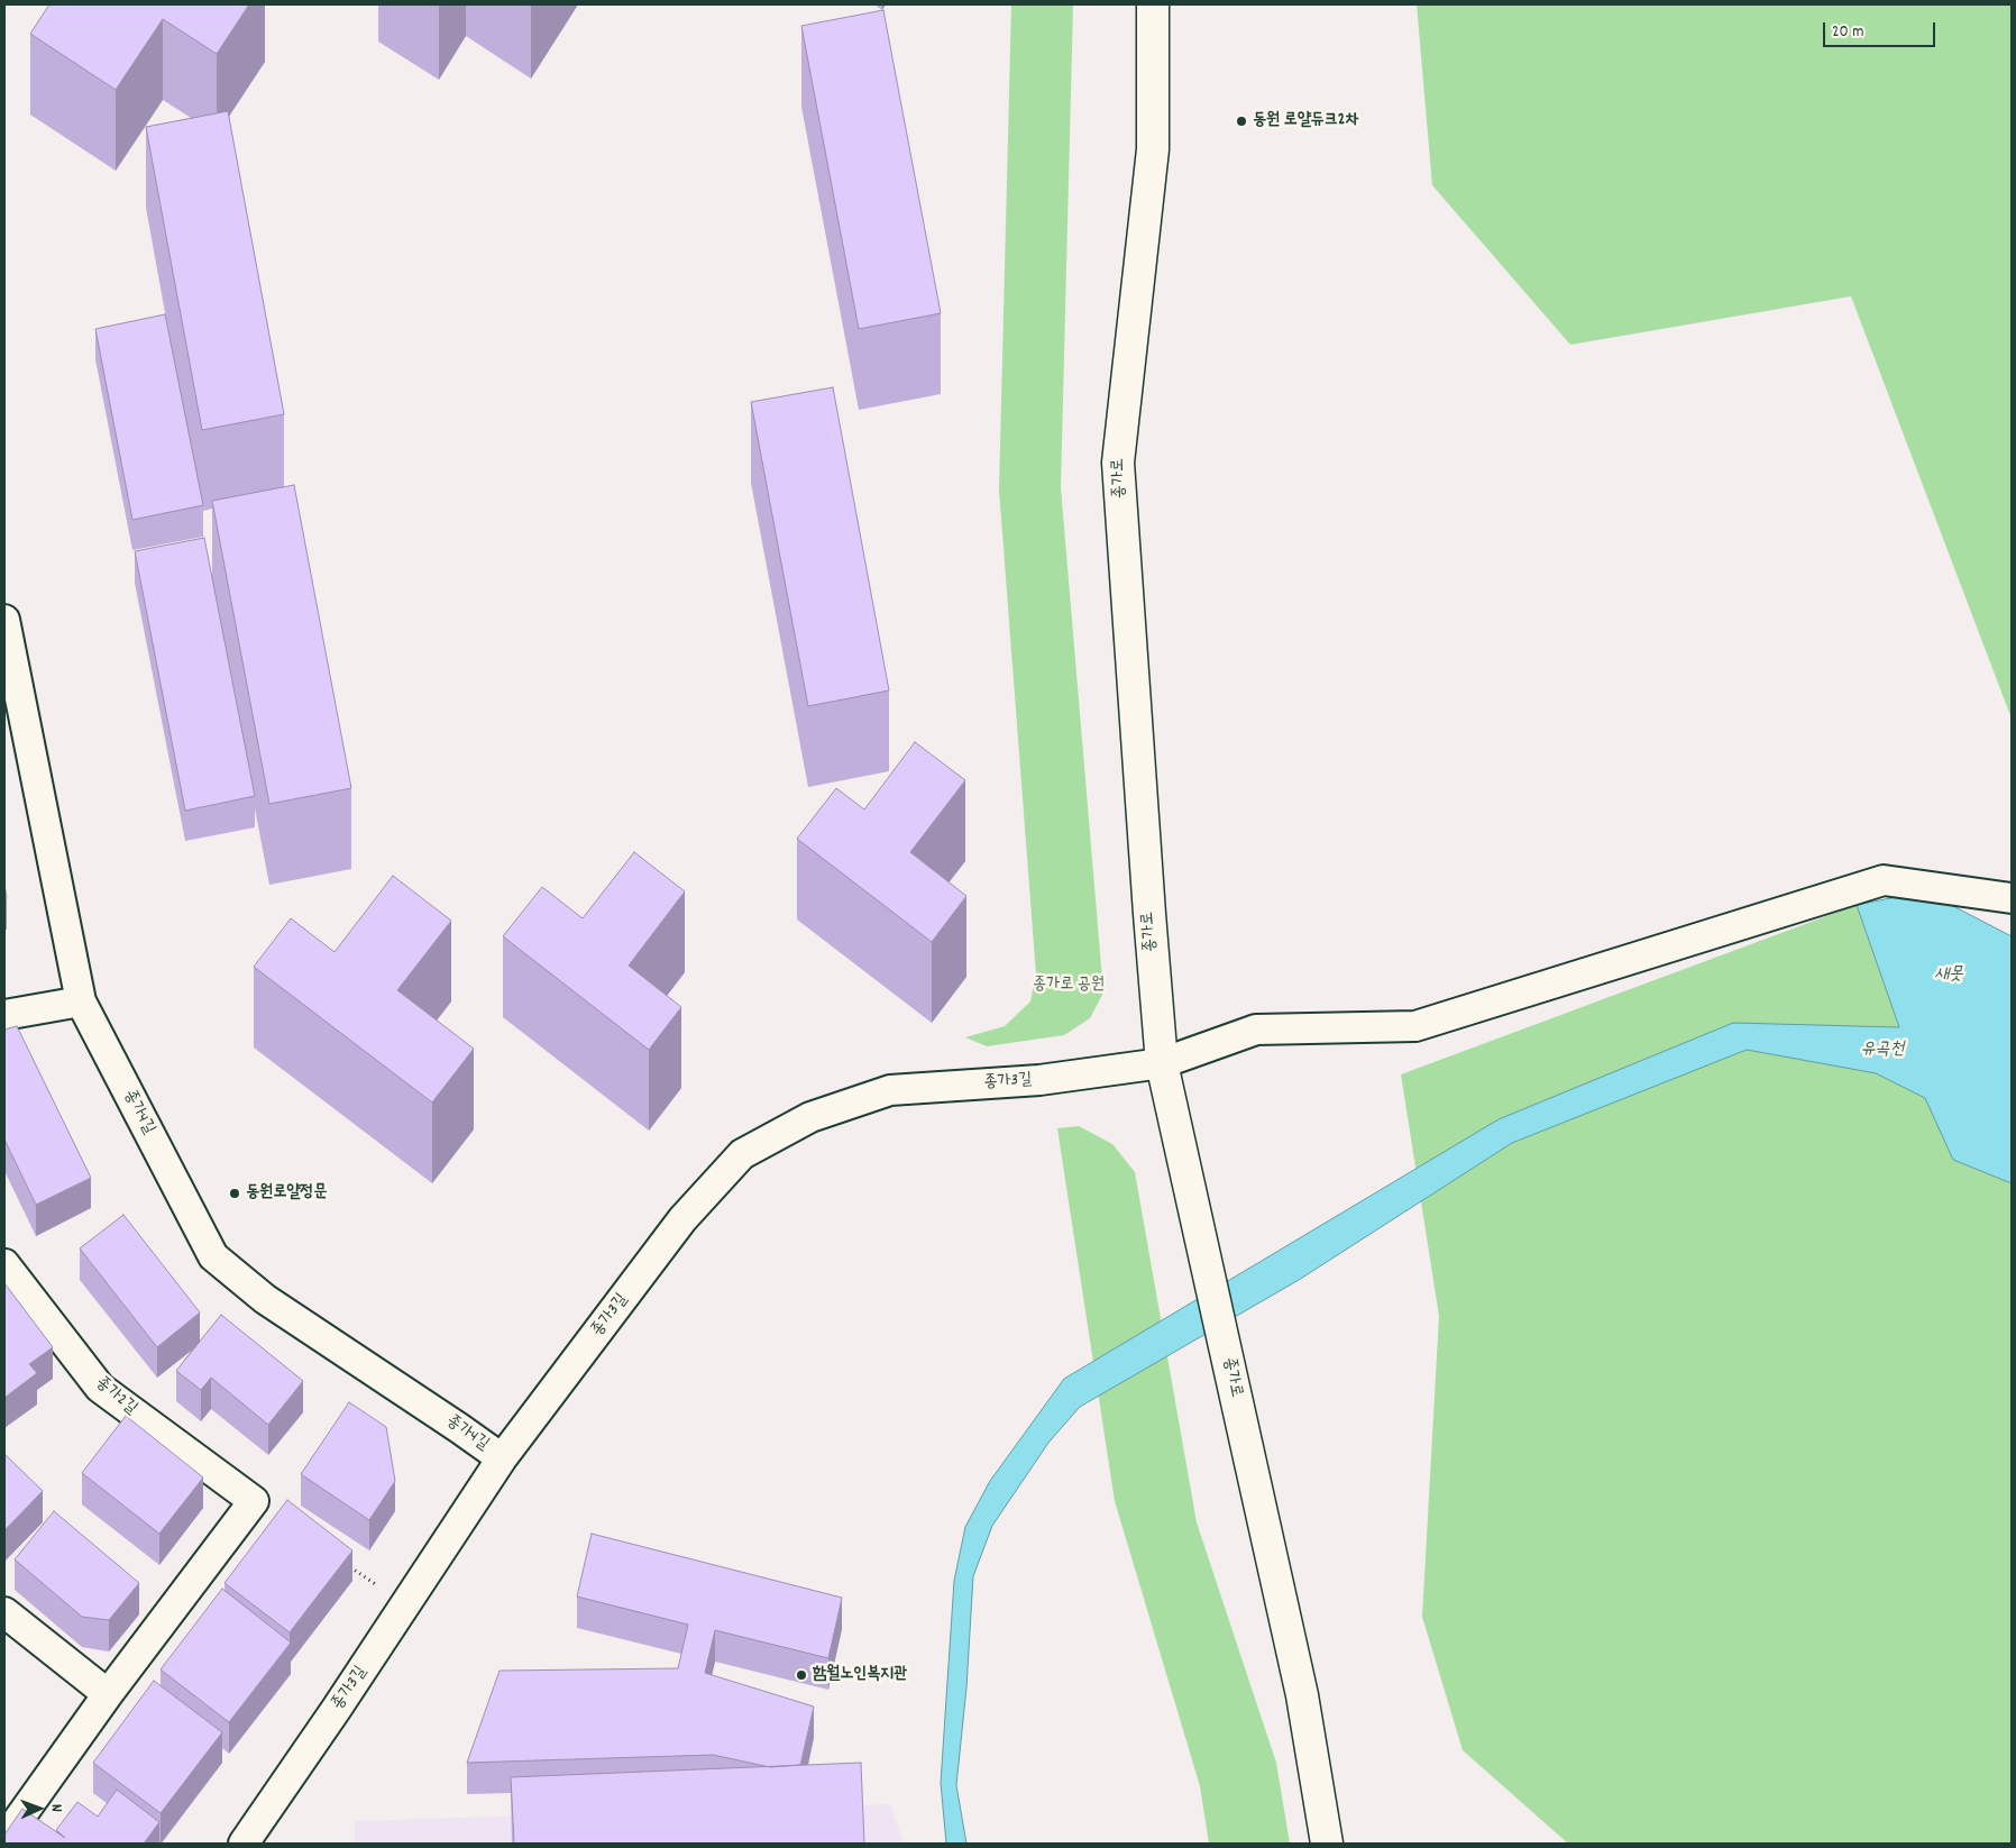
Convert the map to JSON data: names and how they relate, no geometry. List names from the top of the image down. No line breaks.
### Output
{"streets":{"main road":["종가로"],"street":["종가3길","종가4길","종가2길"]},"crossings":[["종가로","종가3길"],["종가3길","종가4길"]],"water":["새못","유곡천"],"parks":["종가로 공원"],"places":["동원 로얄듀크2차","동원로얄정문","함월노인복지관"],"scale_bar":"20 m","north":"right"}
